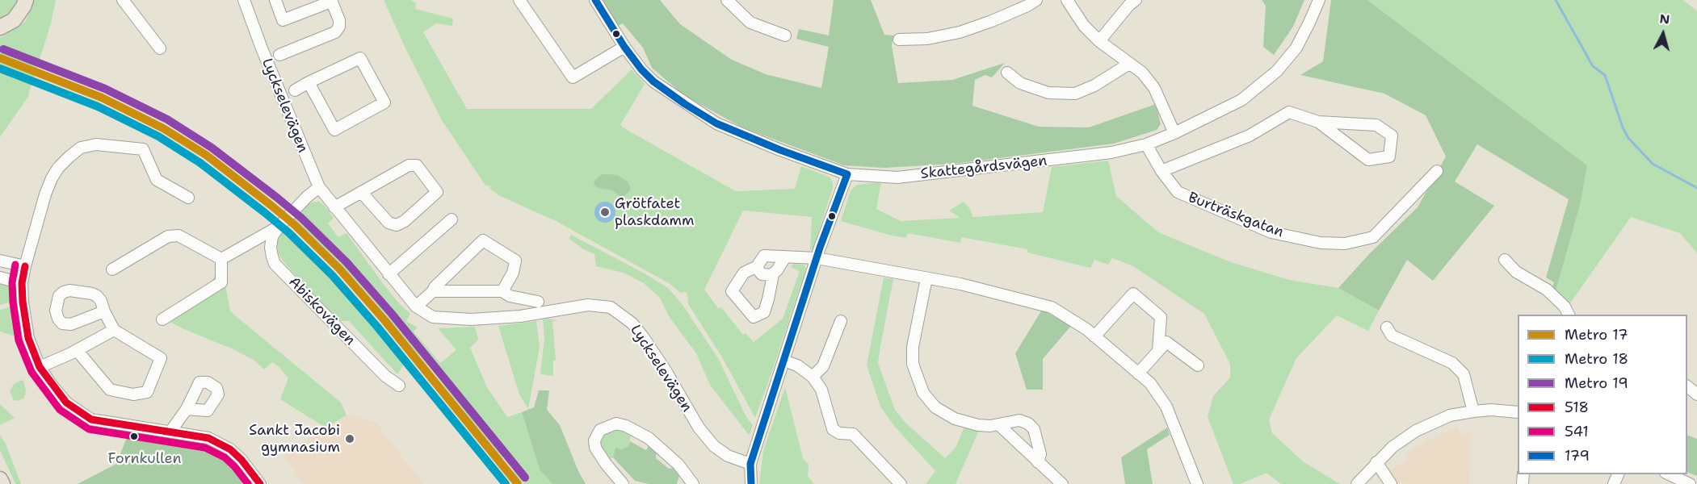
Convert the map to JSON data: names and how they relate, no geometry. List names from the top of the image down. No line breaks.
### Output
{"streets":{"street":["Lyckselevägen","Skattegårdsvägen","Burträskgatan","Abiskovägen"]},"crossings":[["Lyckselevägen","Abiskovägen"],["Skattegårdsvägen","Burträskgatan"]],"parks":["Fornkullen"],"places":["Grötfatet plaskdamm","Sankt Jacobi gymnasium"],"lines":["transit line 179","metro line 19","metro line 17","metro line 18","transit line 541","transit line 518"],"legend":["Metro 17","Metro 18","Metro 19","518","541","179"],"north":"top"}
